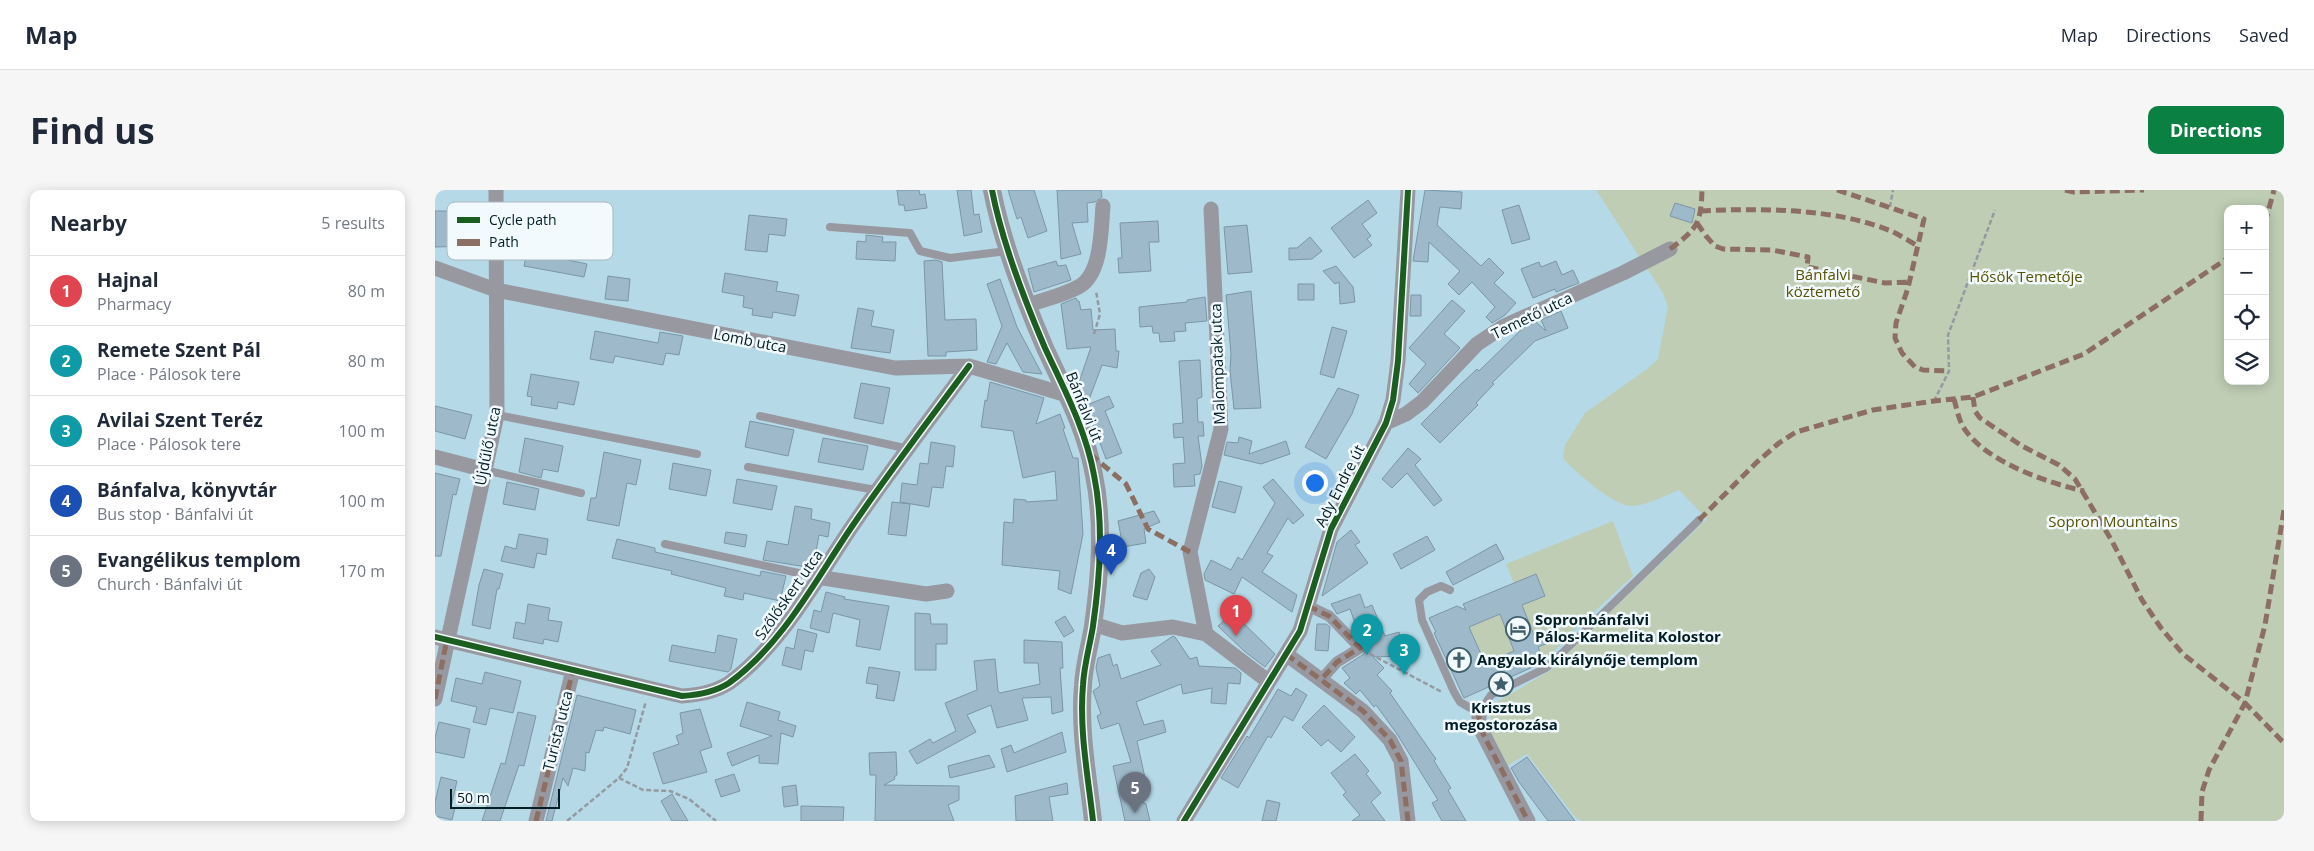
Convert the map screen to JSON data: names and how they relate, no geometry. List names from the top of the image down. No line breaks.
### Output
{"streets":{"street":["Temető utca","Lomb utca","Malompatak utca","Bánfalvi út","Újdűlő utca","Ady Endre út","Szőlőskert utca","Turista utca"]},"crossings":[["Temető utca","Ady Endre út"],["Lomb utca","Bánfalvi út"],["Lomb utca","Újdűlő utca"],["Lomb utca","Szőlőskert utca"],["Újdűlő utca","Szőlőskert utca"],["Szőlőskert utca","Turista utca"]],"parks":["Bánfalvi köztemető","Hősök Temetője","Sopron Mountains"],"places":{"hotel":["Sopronbánfalvi Pálos-Karmelita Kolostor"],"church":["Angyalok királynője templom"],"place":["Krisztus megostorozása"]},"legend":["Cycle path","Path"],"scale_bar":"50 m","page":{"header":"Map","nav":["Map","Directions","Saved"],"buttons":"Directions","title":"Find us","heading":["Nearby","5 results"],"map_buttons":["+","−"],"list":[{"mark":"1","name":"Hajnal","note":"Pharmacy","value":"80 m"},{"mark":"2","name":"Remete Szent Pál","note":"Place · Pálosok tere","value":"80 m"},{"mark":"3","name":"Avilai Szent Teréz","note":"Place · Pálosok tere","value":"100 m"},{"mark":"4","name":"Bánfalva, könyvtár","note":"Bus stop · Bánfalvi út","value":"100 m"},{"mark":"5","name":"Evangélikus templom","note":"Church · Bánfalvi út","value":"170 m"}],"pins":["4","1","2","3","5"],"scale":"50 m"}}
